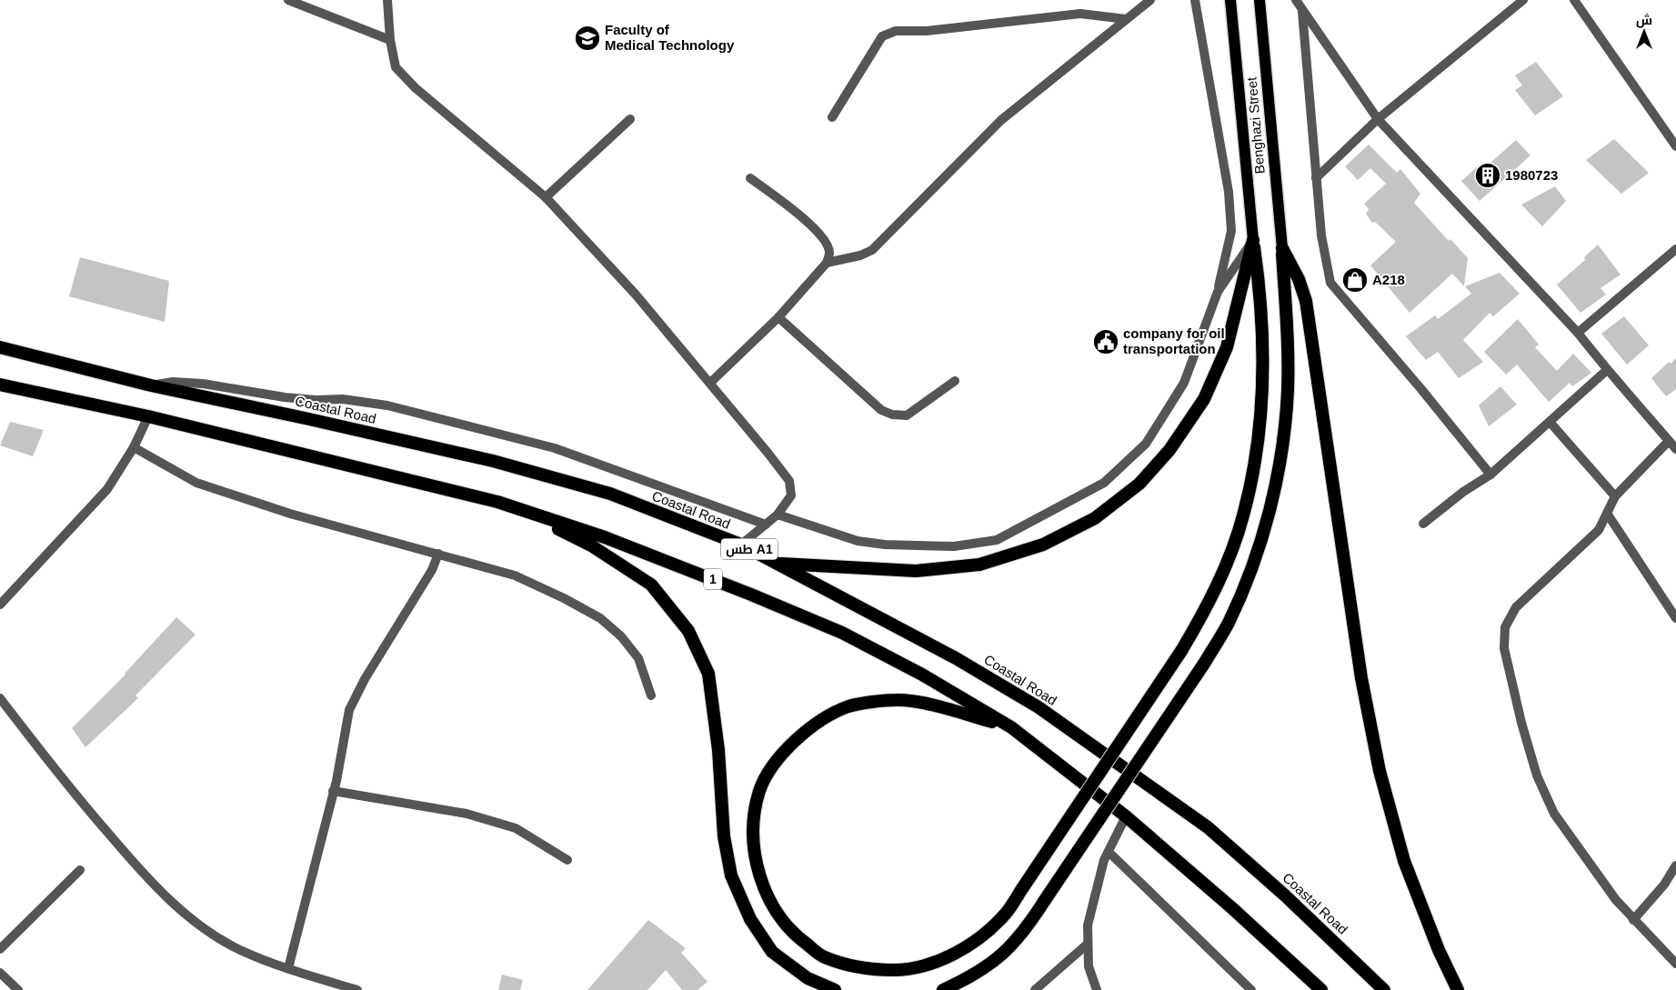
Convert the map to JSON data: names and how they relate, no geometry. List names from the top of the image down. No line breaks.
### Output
{"streets":{"highway":["Coastal Road","طس A1","1"],"main road":["Benghazi Street"]},"places":{"school or university":["Faculty of Medical Technology"],"building":["1980723"],"shop":["A218"],"public building":["company for oil transportation"]},"north":"top"}
